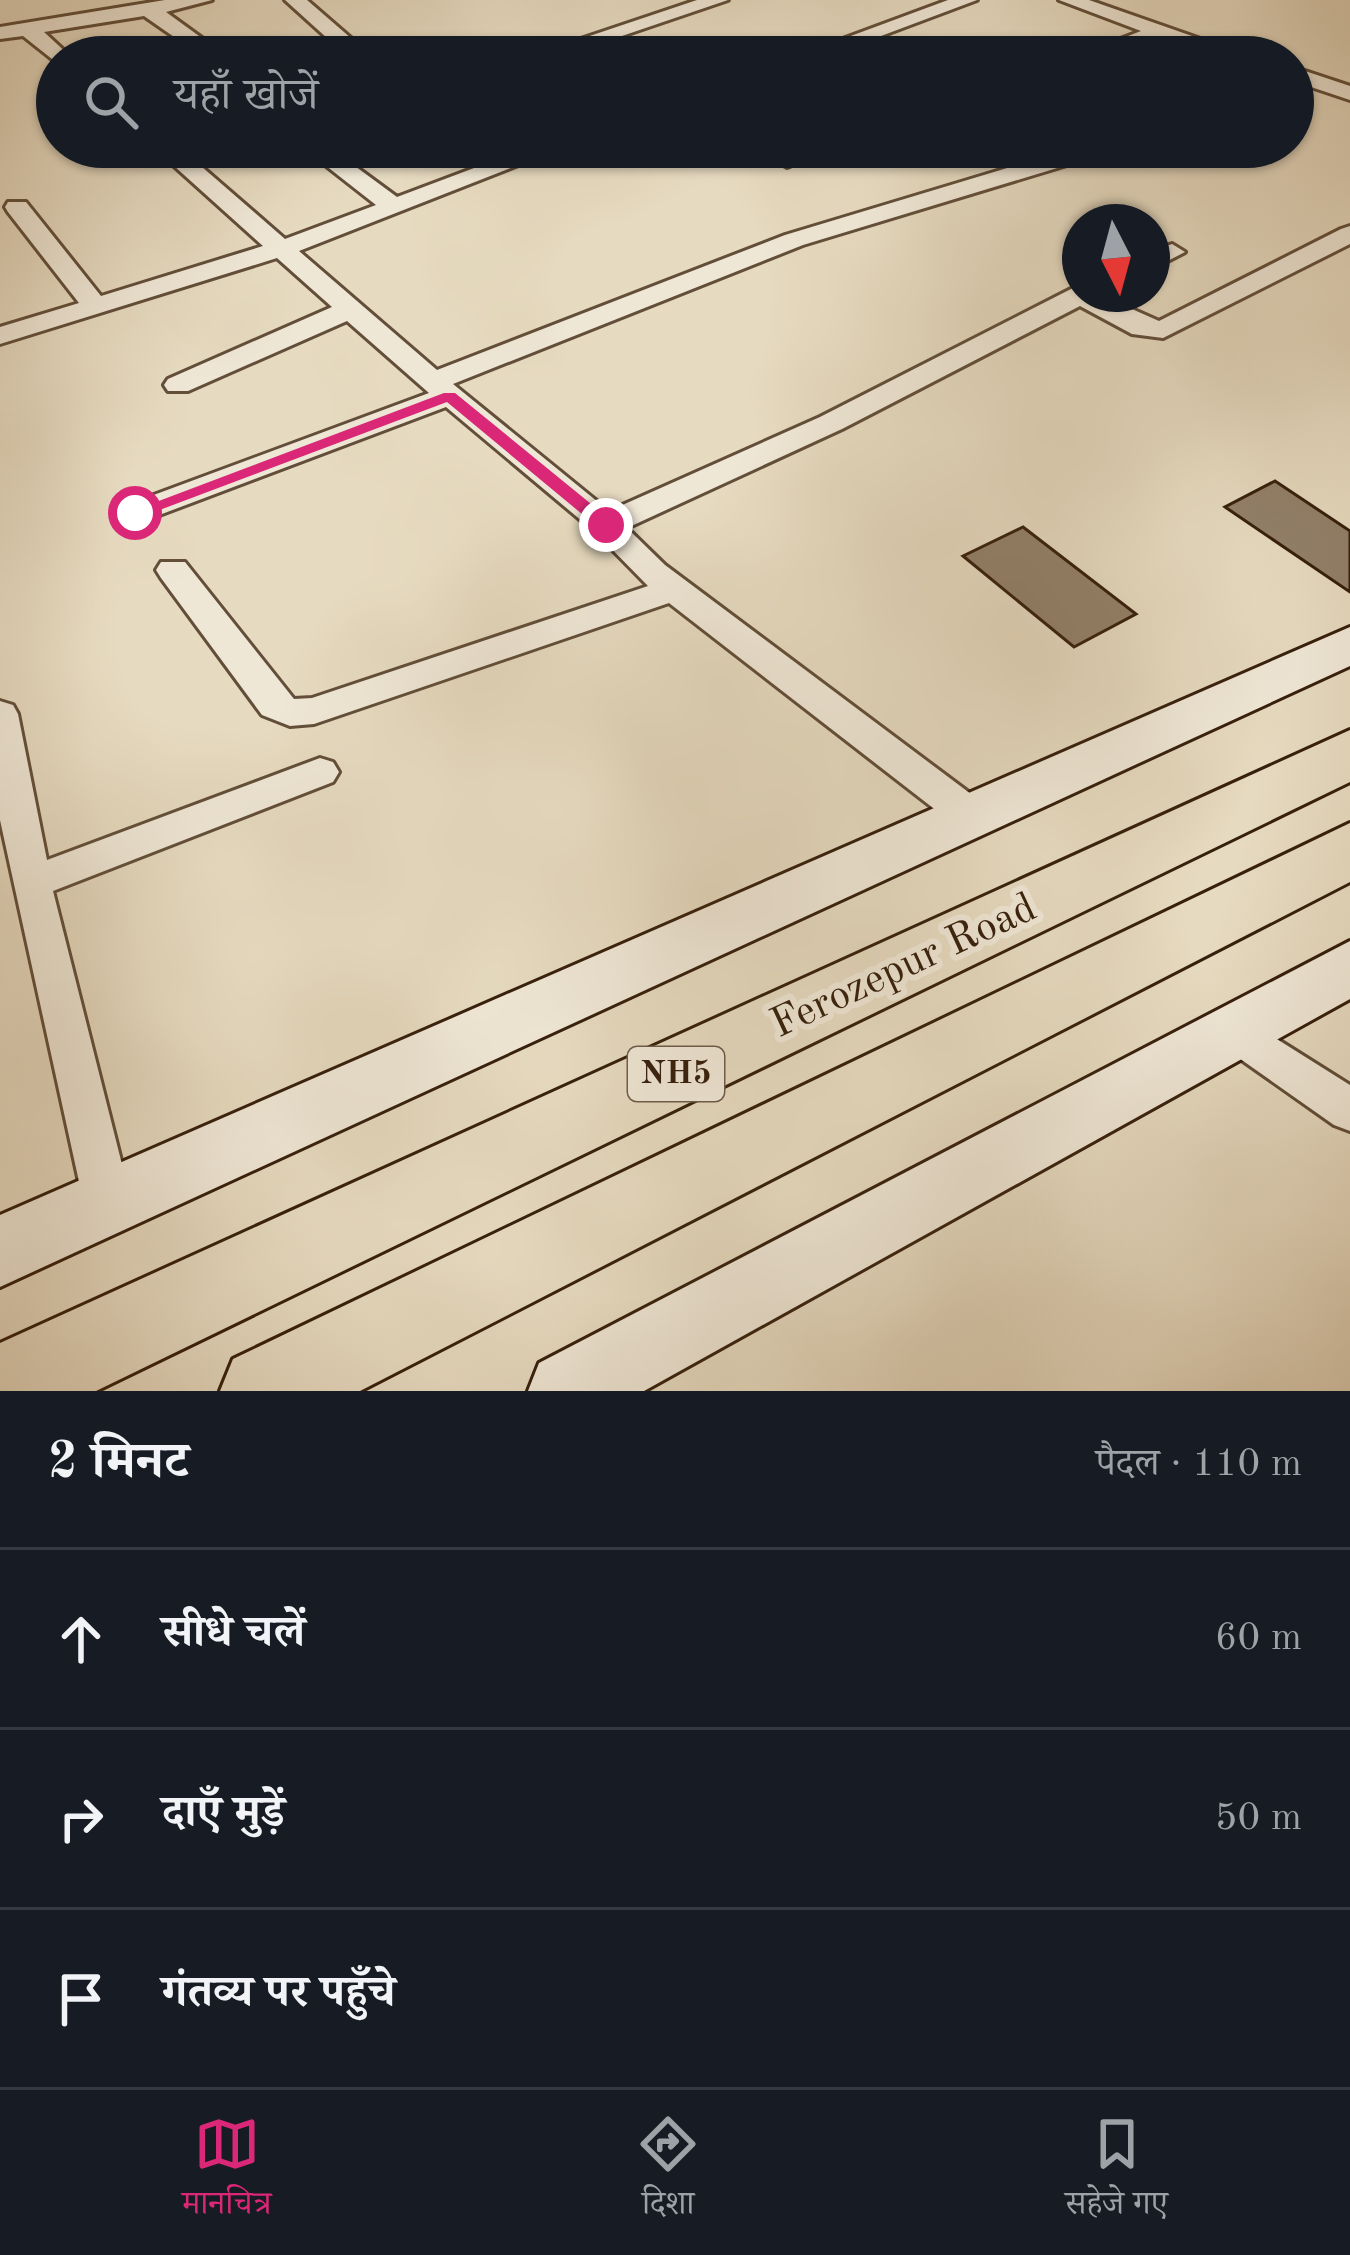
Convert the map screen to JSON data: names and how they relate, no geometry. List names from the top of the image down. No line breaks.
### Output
{"streets":{"highway":["Ferozepur Road","NH5"]},"north":"bottom","page":{"search":"यहाँ खोजें","heading":["2 मिनट","पैदल · 110 m"],"list":[["सीधे चलें","60 m"],["दाएँ मुड़ें","50 m"],"गंतव्य पर पहुँचे"],"nav":["मानचित्र","दिशा","सहेजे गए"]}}
